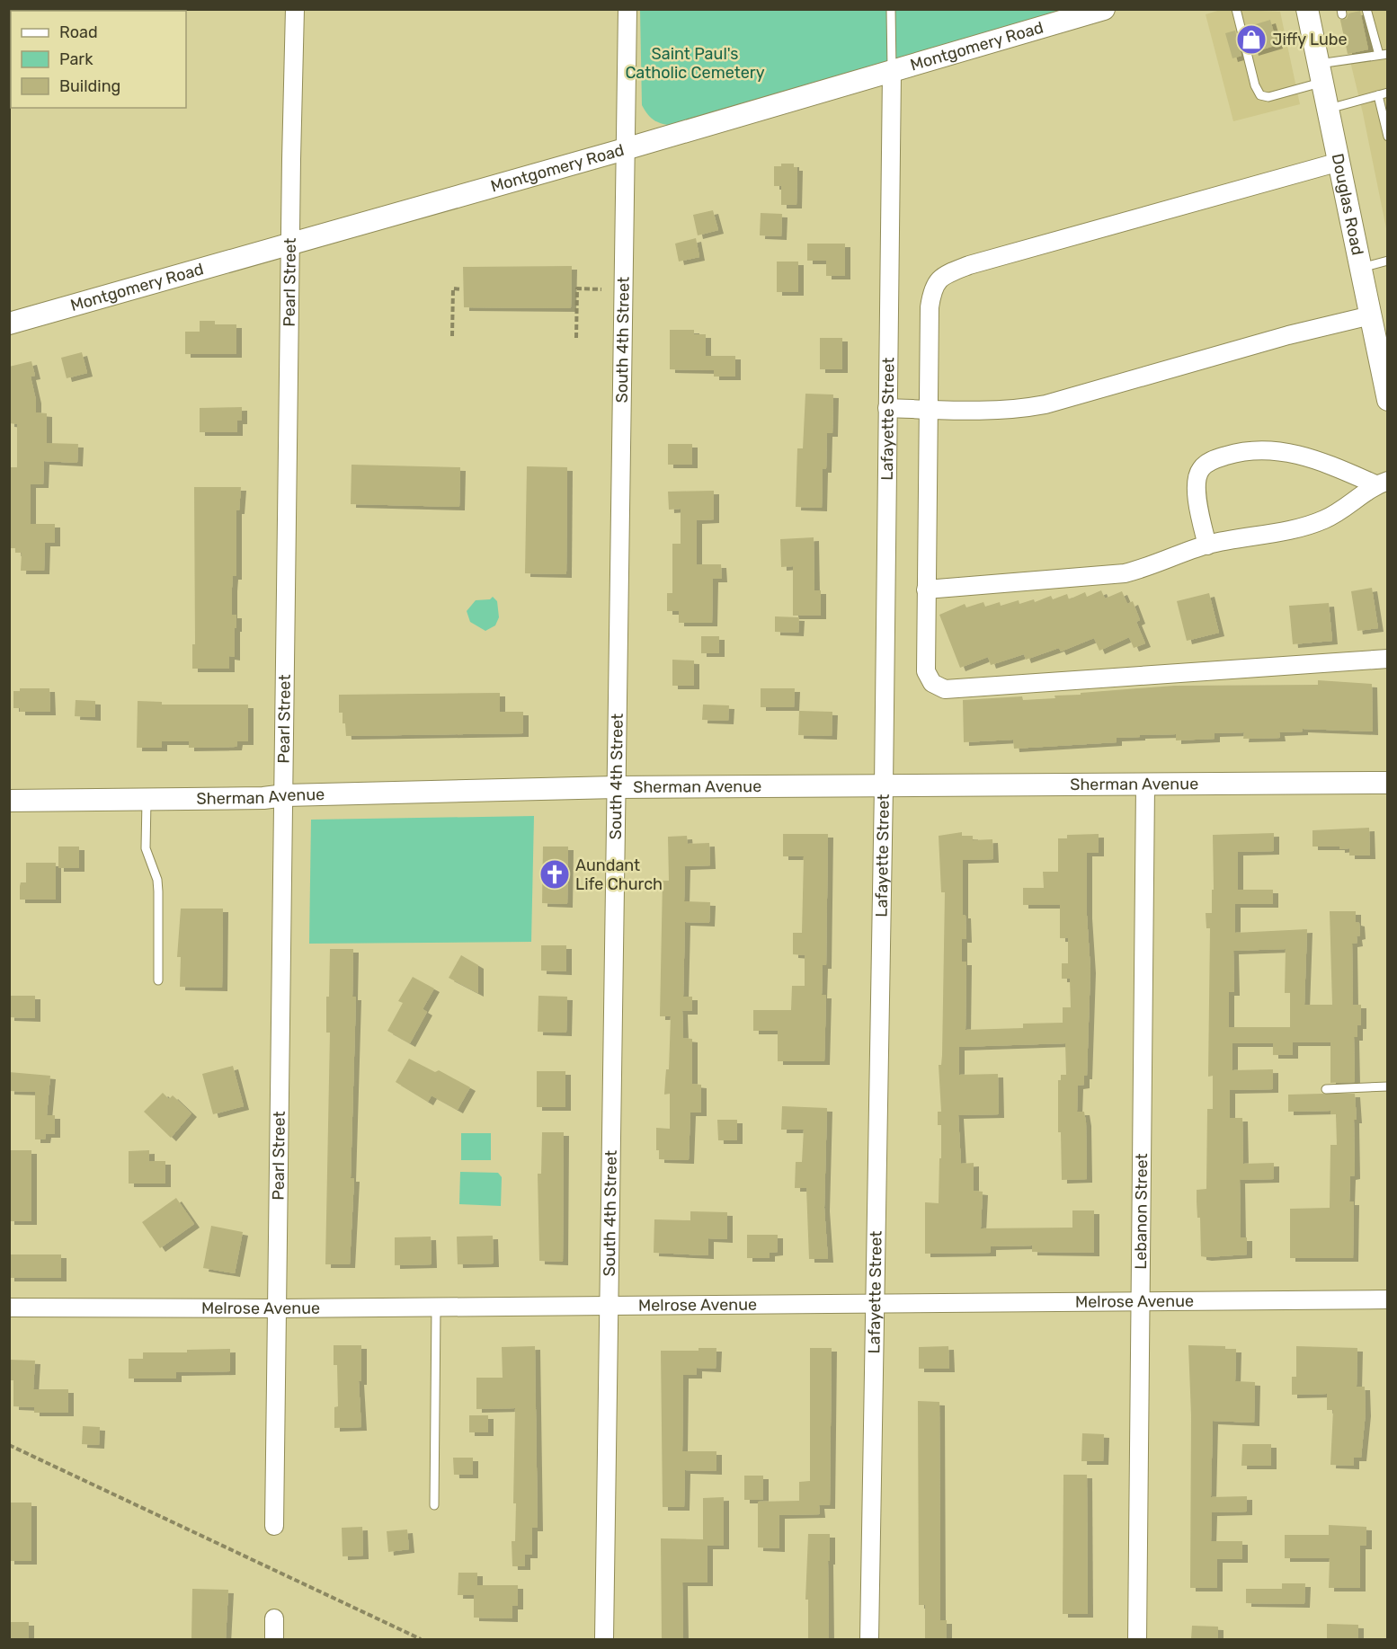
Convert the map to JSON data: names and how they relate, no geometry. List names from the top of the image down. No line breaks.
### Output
{"streets":{"street":["Montgomery Road","Douglas Road","Pearl Street","South 4th Street","Lafayette Street","Sherman Avenue","Lebanon Street","Melrose Avenue"]},"crossings":[["Montgomery Road","Pearl Street"],["Montgomery Road","South 4th Street"],["Montgomery Road","Lafayette Street"],["Pearl Street","Sherman Avenue"],["Pearl Street","Melrose Avenue"],["South 4th Street","Sherman Avenue"],["South 4th Street","Melrose Avenue"],["Lafayette Street","Sherman Avenue"],["Lafayette Street","Melrose Avenue"],["Sherman Avenue","Lebanon Street"],["Lebanon Street","Melrose Avenue"]],"parks":["Saint Paul's Catholic Cemetery"],"places":{"shop":["Jiffy Lube"],"church":["Aundant Life Church"]},"legend":["Road","Park","Building"]}
